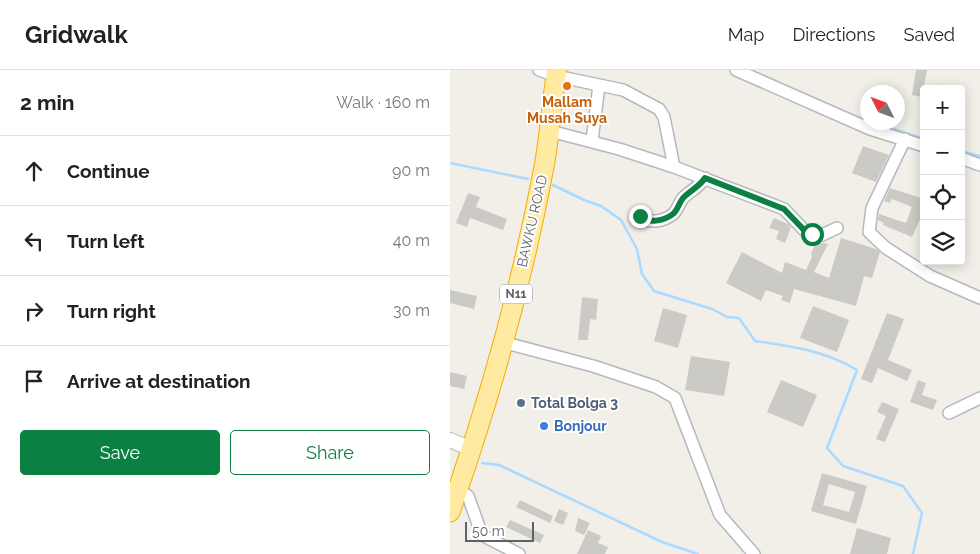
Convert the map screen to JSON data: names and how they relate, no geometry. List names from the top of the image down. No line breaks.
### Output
{"streets":{"highway":["BAWKU ROAD","N11"]},"places":["Mallam Musah Suya","Total Bolga 3","Bonjour"],"scale_bar":"50 m","north":"top left","page":{"header":"Gridwalk","nav":["Map","Directions","Saved"],"heading":["2 min","Walk · 160 m"],"map_buttons":["+","−"],"list":[["Continue","90 m"],["Turn left","40 m"],["Turn right","30 m"],"Arrive at destination"],"buttons":["Save","Share"],"scale":"50 m"}}
